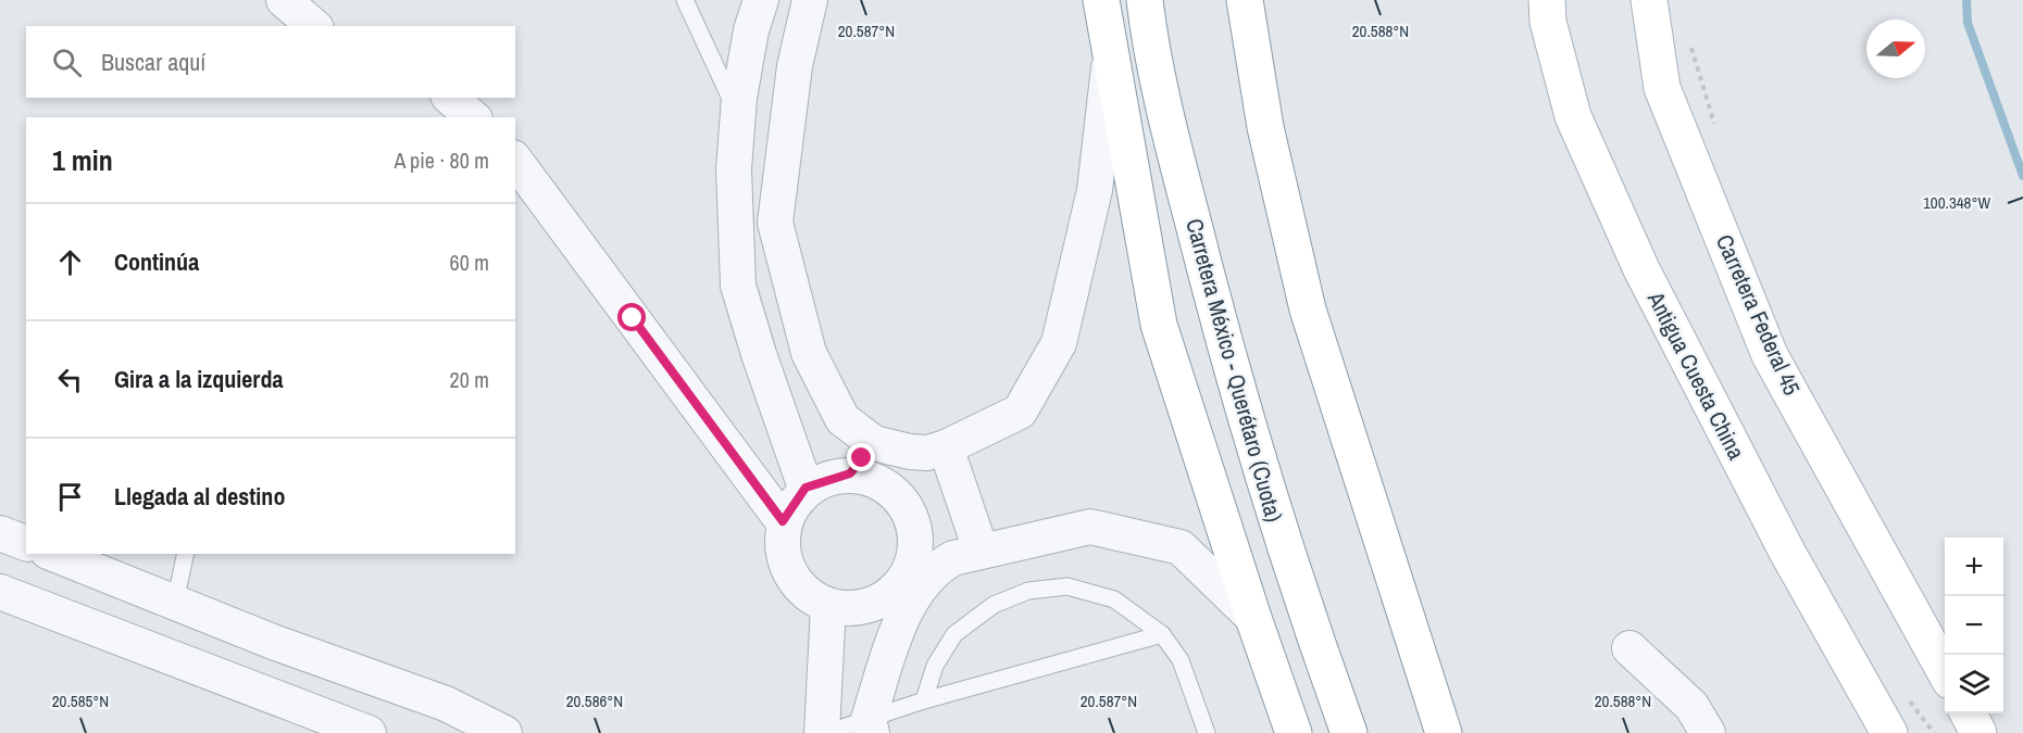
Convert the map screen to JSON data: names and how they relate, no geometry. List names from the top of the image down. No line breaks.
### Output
{"streets":{"main road":["Carretera Federal 45","Carretera México - Querétaro (Cuota)","Antigua Cuesta China"]},"north":"right","page":{"search":"Buscar aquí","heading":["1 min","A pie · 80 m"],"list":[["Continúa","60 m"],["Gira a la izquierda","20 m"],"Llegada al destino"],"map_buttons":["+","−"]},"coordinates":["20.587°N","20.588°N","100.348°W","20.585°N","20.586°N"]}
